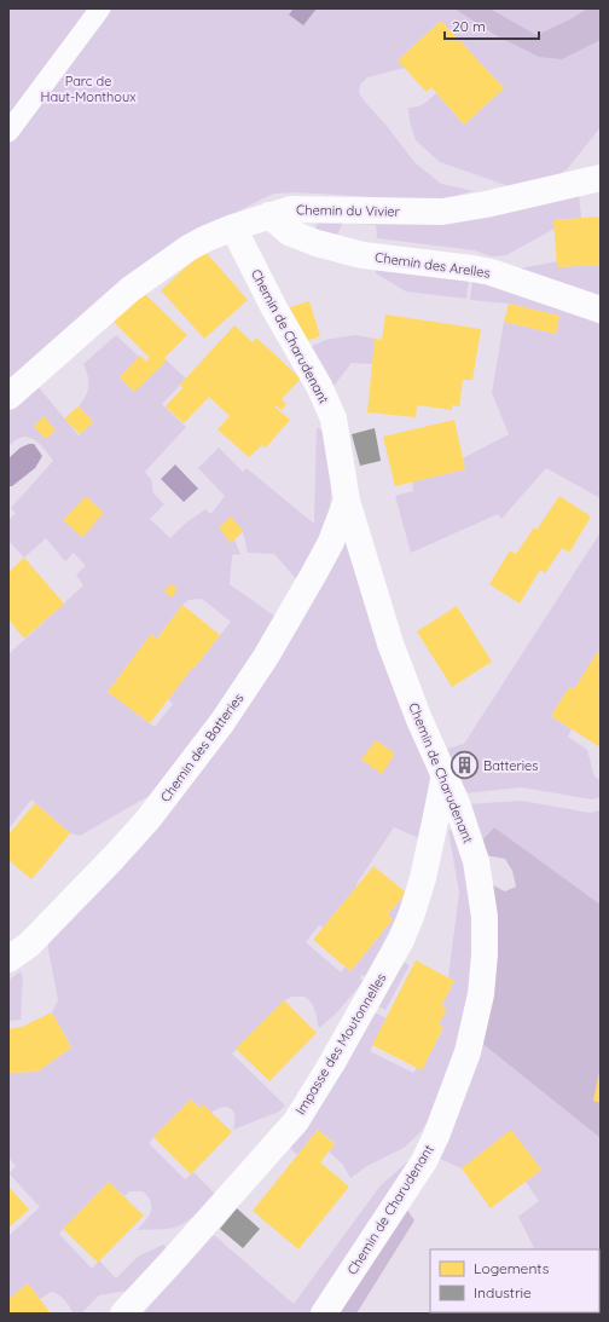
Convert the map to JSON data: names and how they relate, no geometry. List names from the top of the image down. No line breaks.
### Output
{"streets":{"street":["Chemin du Vivier","Chemin des Arelles","Chemin de Charudenant","Chemin des Batteries","Impasse des Moutonnelles"]},"crossings":[["Chemin du Vivier","Chemin des Arelles"],["Chemin du Vivier","Chemin de Charudenant"],["Chemin de Charudenant","Chemin des Batteries"],["Chemin de Charudenant","Impasse des Moutonnelles"]],"parks":["Parc de Haut-Monthoux"],"places":{"building":["Batteries"]},"legend":["Logements","Industrie"],"scale_bar":"20 m"}
